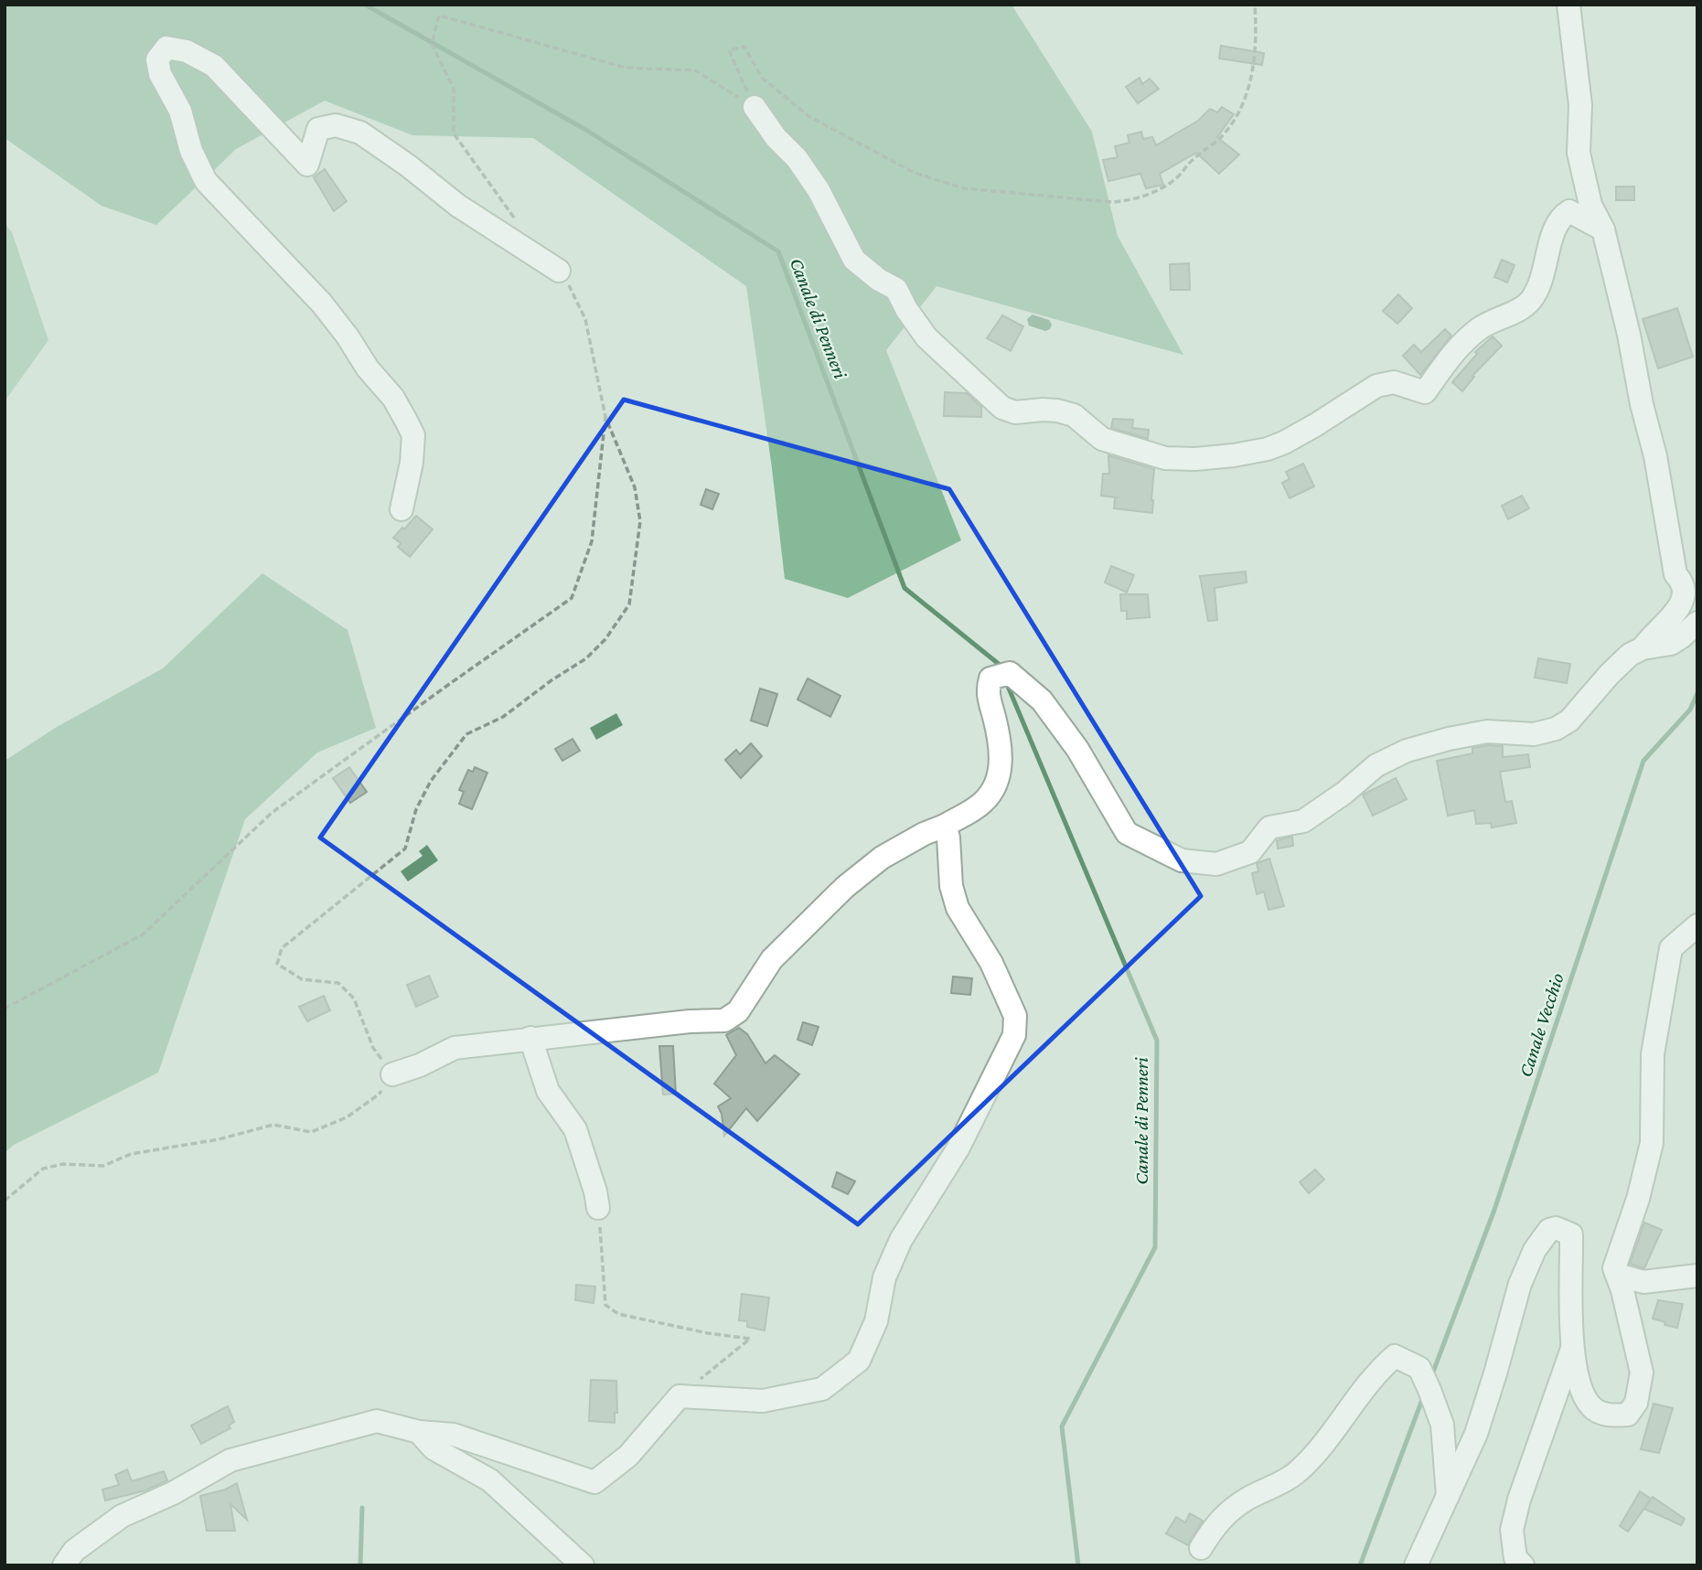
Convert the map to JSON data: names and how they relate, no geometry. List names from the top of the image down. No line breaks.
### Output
{"water":["Canale di Penneri","Canale Vecchio"]}
